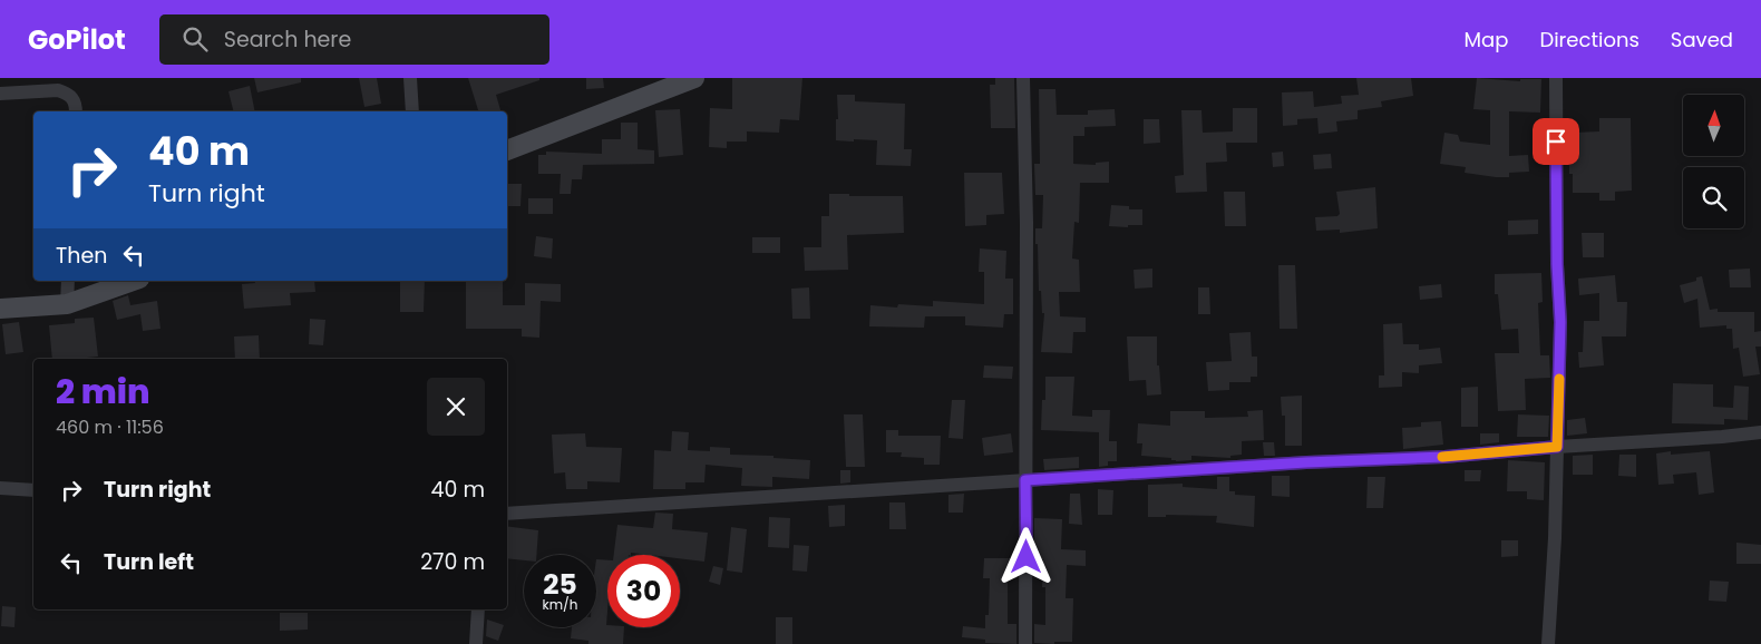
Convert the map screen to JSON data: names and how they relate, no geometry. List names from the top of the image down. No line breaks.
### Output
{"north":"top","page":{"header":"GoPilot","search":"Search here","nav":["Map","Directions","Saved"],"turn":["40 m","Turn right"],"then":"Then","heading":["2 min","460 m · 11:56"],"list":[{"name":"Turn right","value":"40 m"},{"name":"Turn left","value":"270 m"}],"speed":"25 km/h","limit":"30"}}
